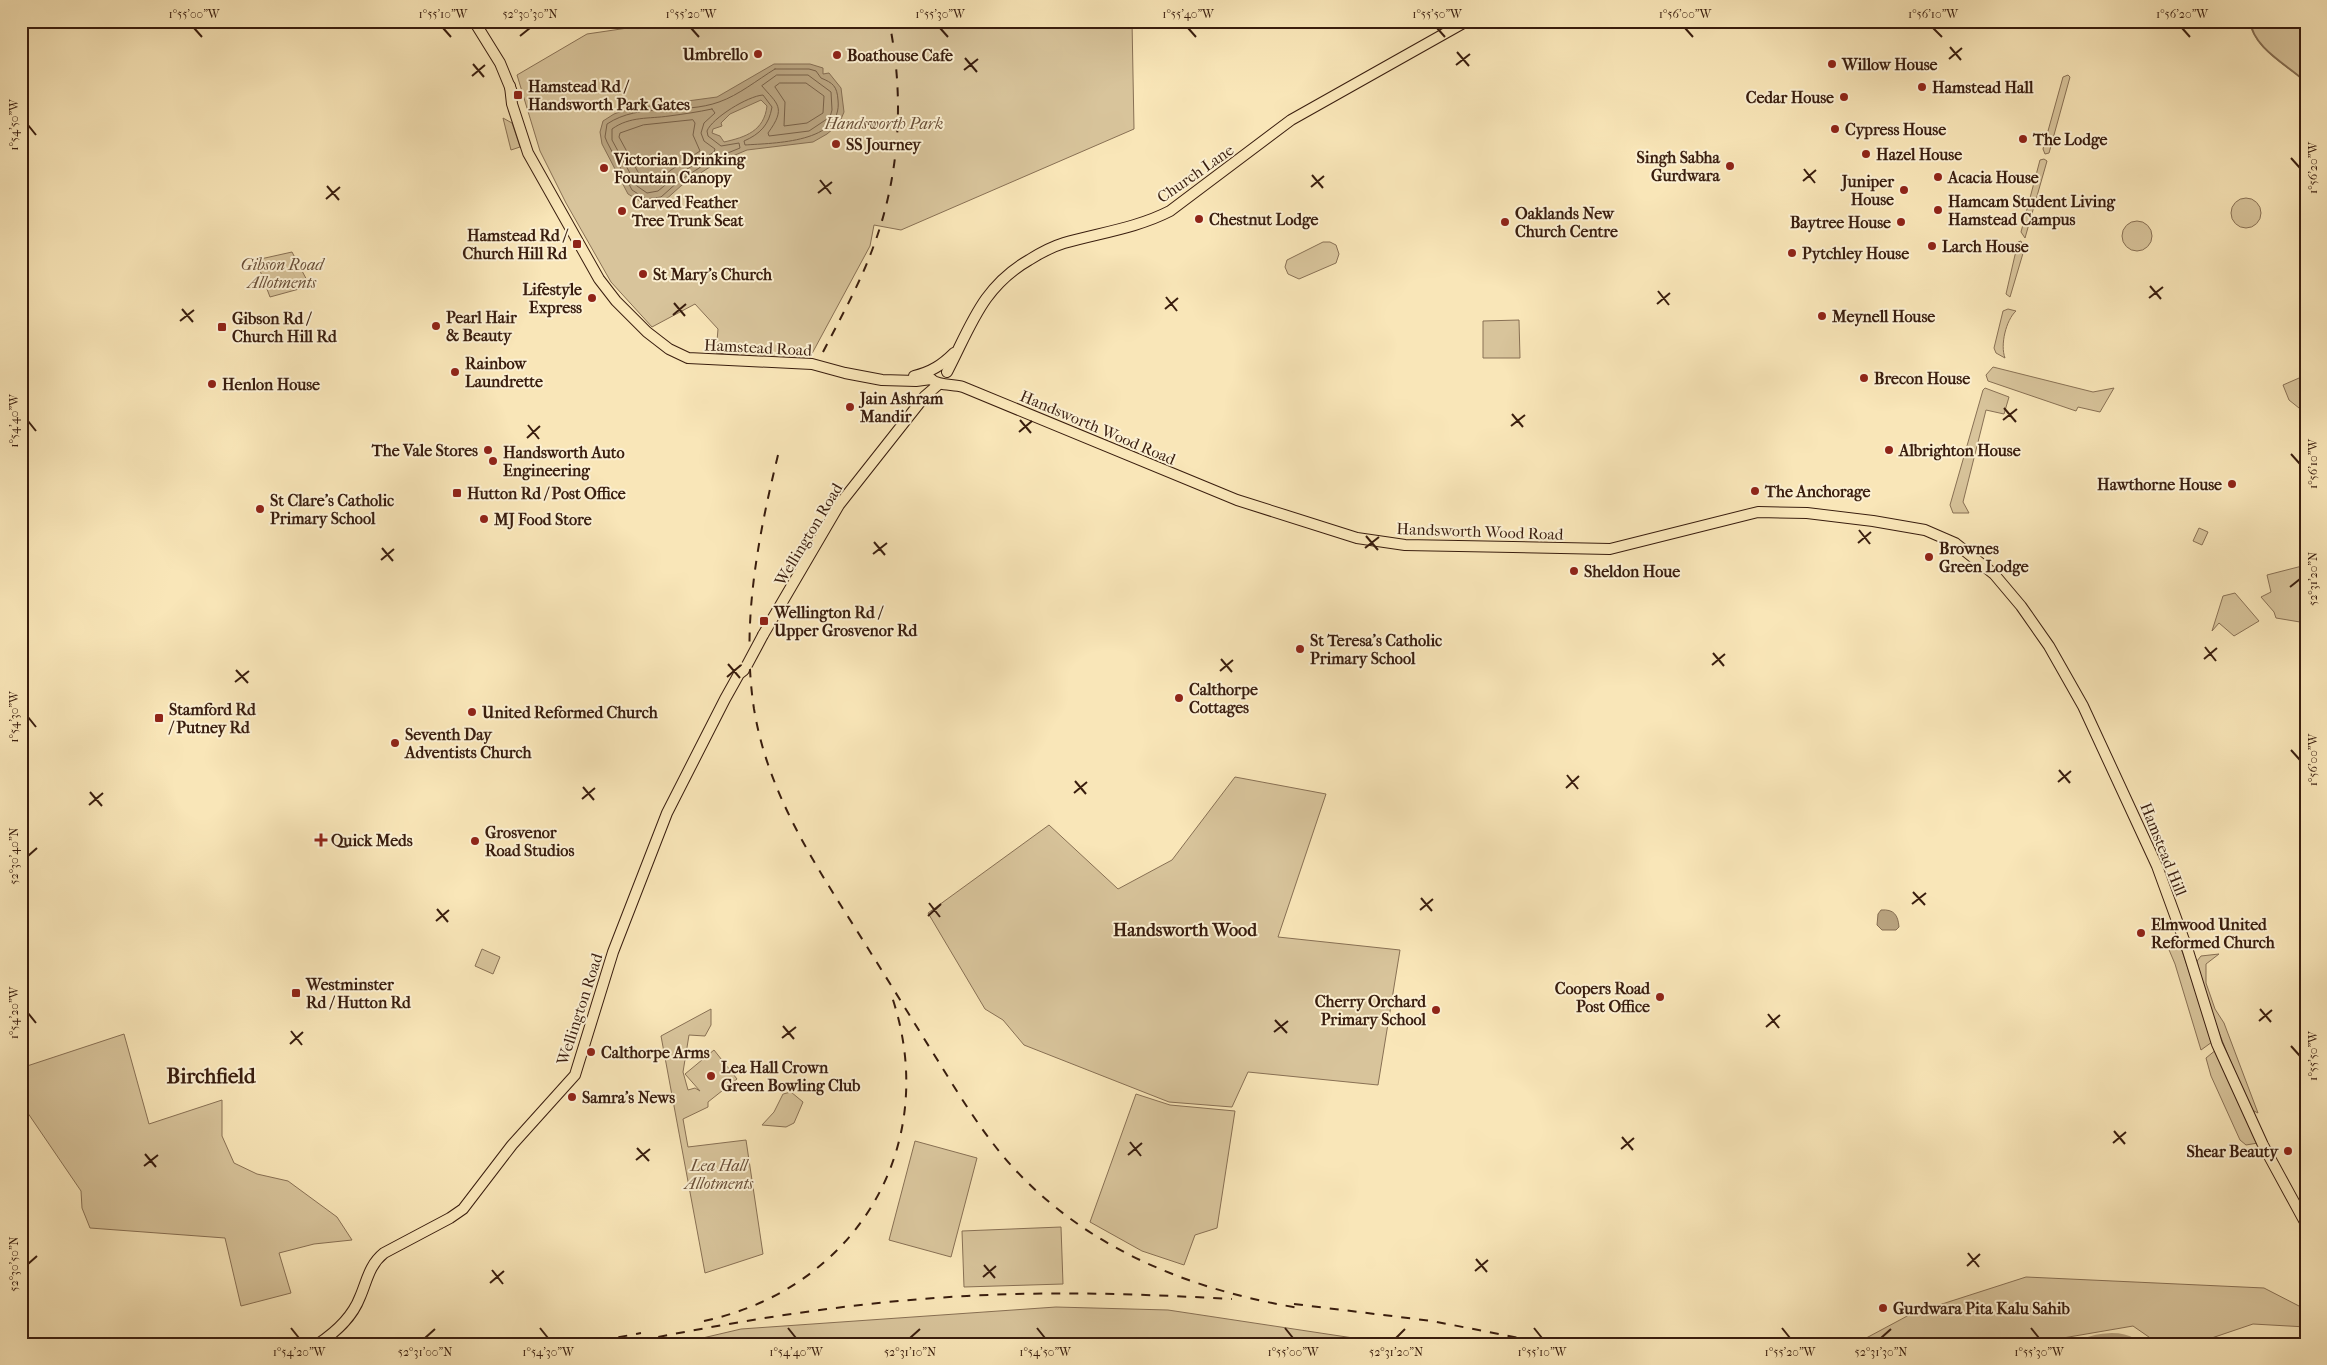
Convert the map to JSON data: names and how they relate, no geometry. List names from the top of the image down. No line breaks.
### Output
{"streets":{"main road":["Church Lane","Hamstead Road","Handsworth Wood Road","Wellington Road","Hamstead Hill"]},"crossings":[["Church Lane","Hamstead Road"],["Church Lane","Handsworth Wood Road"],["Church Lane","Wellington Road"],["Hamstead Road","Handsworth Wood Road"],["Hamstead Road","Wellington Road"],["Handsworth Wood Road","Wellington Road"],["Handsworth Wood Road","Hamstead Hill"]],"districts":["Handsworth Wood","Birchfield"],"parks":["Handsworth Park","Gibson Road Allotments","Lea Hall Allotments"],"places":{"other":["Umbrello","Boathouse Cafe","Willow House","Hamstead Hall","Cedar House","Cypress House","The Lodge","SS Journey","Hazel House","Singh Sabha Gurdwara","Victorian Drinking Fountain Canopy","Acacia House","Juniper House","Hamcam Student Living Hamstead Campus","Carved Feather Tree Trunk Seat","Chestnut Lodge","Oaklands New Church Centre","Baytree House","Larch House","Pytchley House","St Mary's Church","Lifestyle Express","Meynell House","Pearl Hair & Beauty","Rainbow Laundrette","Brecon House","Henlon House","Jain Ashram Mandir","The Vale Stores","Albrighton House","Handsworth Auto Engineering","Hawthorne House","The Anchorage","St Clare's Catholic Primary School","MJ Food Store","Brownes Green Lodge","Sheldon Houe","St Teresa's Catholic Primary School","Calthorpe Cottages","United Reformed Church","Seventh Day Adventists Church","Grosvenor Road Studios","Elmwood United Reformed Church","Coopers Road Post Office","Cherry Orchard Primary School","Calthorpe Arms","Lea Hall Crown Green Bowling Club","Samra's News","Shear Beauty","Gurdwara Pita Kalu Sahib"],"transit":["Hamstead Rd / Handsworth Park Gates","Hamstead Rd / Church Hill Rd","Gibson Rd / Church Hill Rd","Hutton Rd / Post Office","Wellington Rd / Upper Grosvenor Rd","Stamford Rd / Putney Rd","Westminster Rd / Hutton Rd"],"health":["Quick Meds"]},"coordinates":["1°55'00\"W","1°55'10\"W","52°30'30\"N","1°55'20\"W","1°55'30\"W","1°55'40\"W","1°55'50\"W","1°56'00\"W","1°56'10\"W","1°56'20\"W","1°54'50\"W","1°54'40\"W","52°31'20\"N","1°54'30\"W","52°30'40\"N","1°54'20\"W","52°30'50\"N","52°31'00\"N","52°31'10\"N","52°31'30\"N"]}
